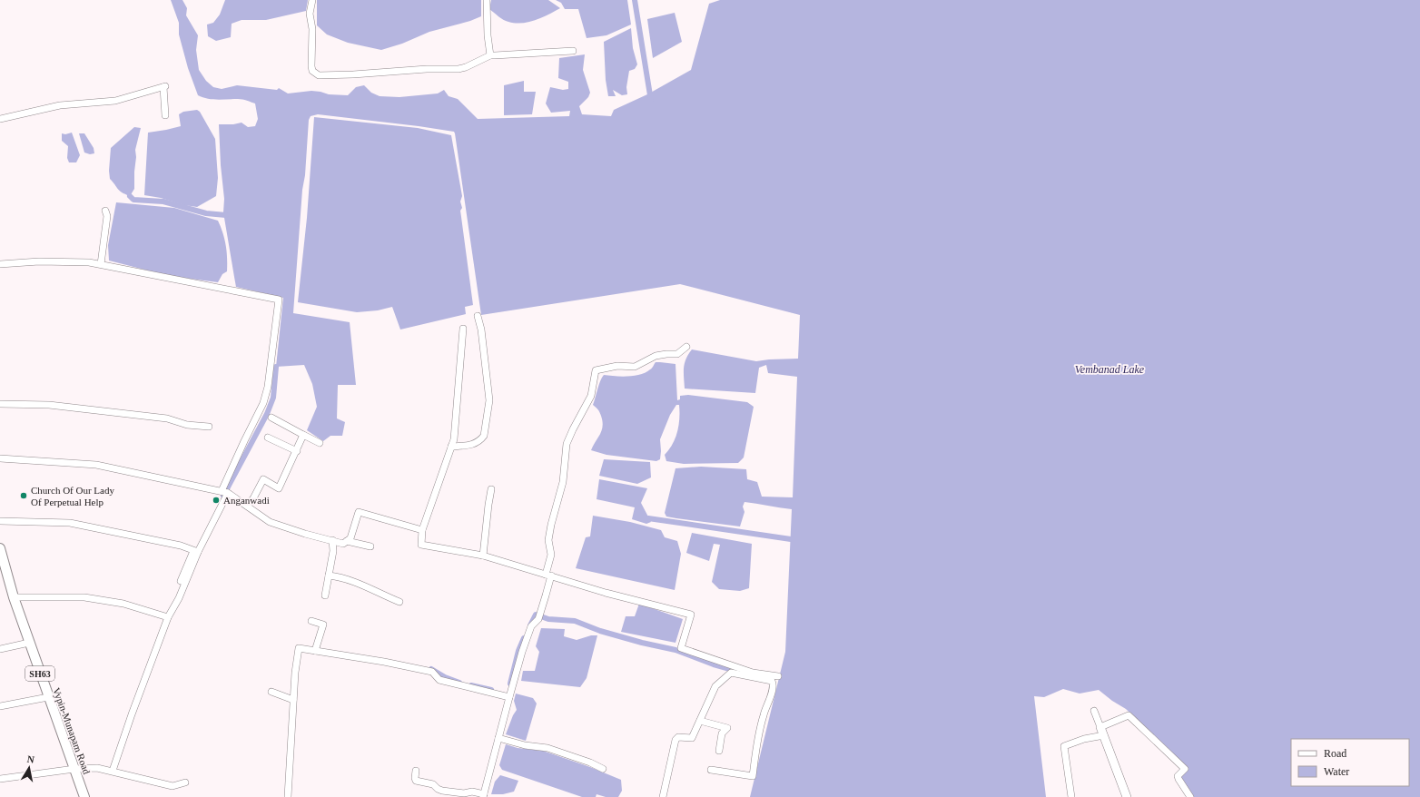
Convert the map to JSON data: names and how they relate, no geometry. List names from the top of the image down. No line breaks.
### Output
{"streets":{"main road":["SH63","Vypin-Munapam Road"]},"water":["Vembanad Lake"],"places":["Church Of Our Lady Of Perpetual Help","Anganwadi"],"legend":["Road","Water"],"north":"top"}
